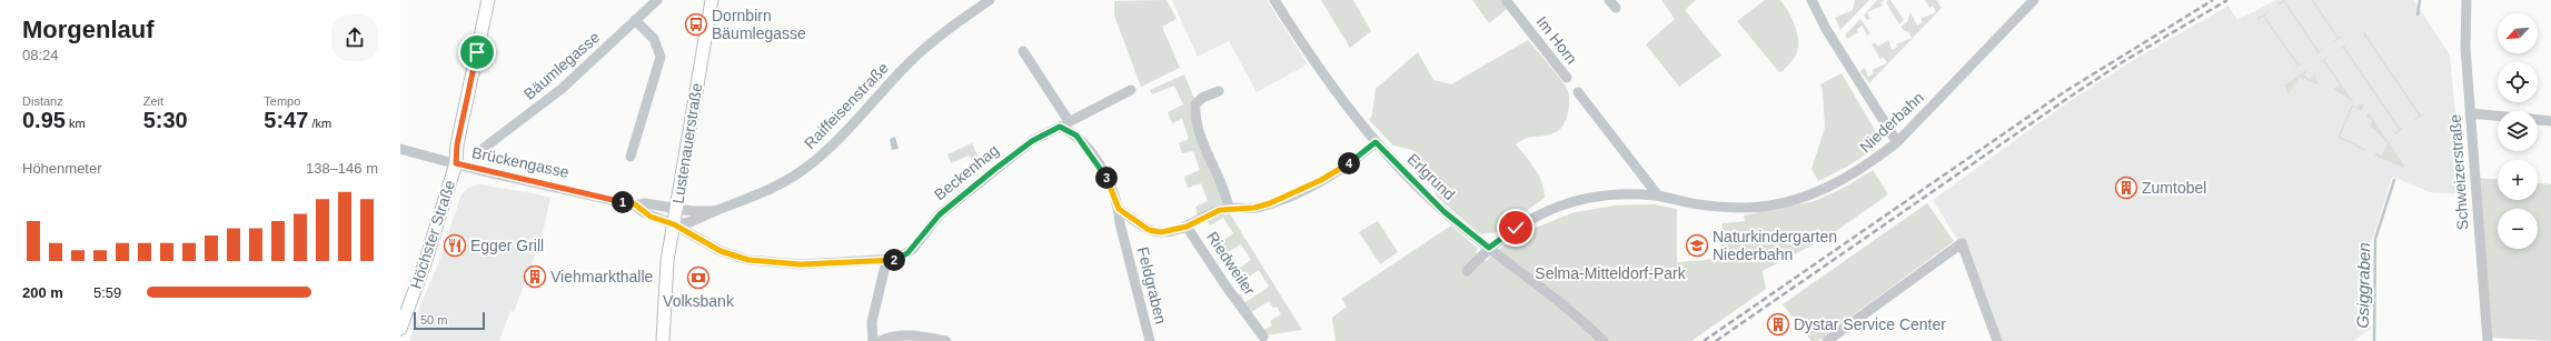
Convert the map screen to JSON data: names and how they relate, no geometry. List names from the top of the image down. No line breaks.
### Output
{"streets":{"main road":["Lustenauerstraße","Höchster Straße"],"street":["Im Horn","Bäumlegasse","Raiffeisenstraße","Niederbahn","Brückengasse","Beckenhag","Schweizerstraße","Erlgrund","Riedweiler","Feldgraben"]},"crossings":[["Raiffeisenstraße","Lustenauerstraße"],["Raiffeisenstraße","Brückengasse"],["Raiffeisenstraße","Beckenhag"],["Niederbahn","Erlgrund"],["Lustenauerstraße","Brückengasse"],["Lustenauerstraße","Beckenhag"],["Brückengasse","Beckenhag"],["Brückengasse","Höchster Straße"],["Beckenhag","Feldgraben"],["Riedweiler","Feldgraben"]],"water":["Gsiggraben"],"parks":["Selma-Mitteldorf-Park"],"places":{"bus stop":["Dornbirn Bäumlegasse"],"building":["Zumtobel","Viehmarkthalle","Dystar Service Center"],"restaurant":["Egger Grill"],"school or university":["Naturkindergarten Niederbahn"],"bank":["Volksbank"]},"scale_bar":"50 m","north":"bottom left","page":{"heading":["Morgenlauf","08:24"],"map_buttons":["+","−"],"stats":[["Distanz","0.95 km"],["Zeit","5:30"],["Tempo","5:47 /km"]],"chart":["Höhenmeter","138–146 m"],"pins":["4","3","1","2"],"list":[{"name":"200 m","note":"5:59"}],"scale":"50 m"}}
